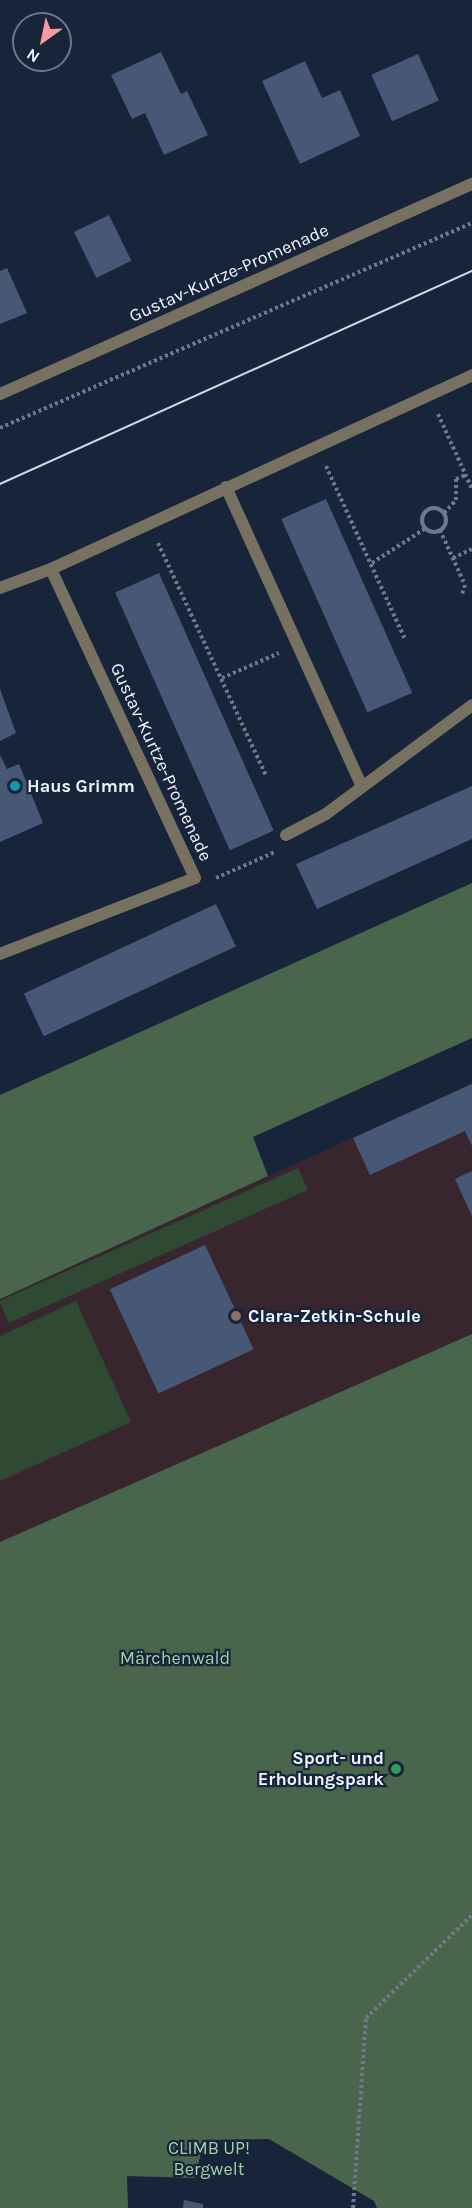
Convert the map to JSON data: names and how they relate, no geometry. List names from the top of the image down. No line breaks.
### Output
{"streets":{"street":["Gustav-Kurtze-Promenade"]},"parks":["Märchenwald","CLIMB UP! Bergwelt"],"places":["Haus Grimm","Clara-Zetkin-Schule","Sport- und Erholungspark"],"north":"bottom left"}
